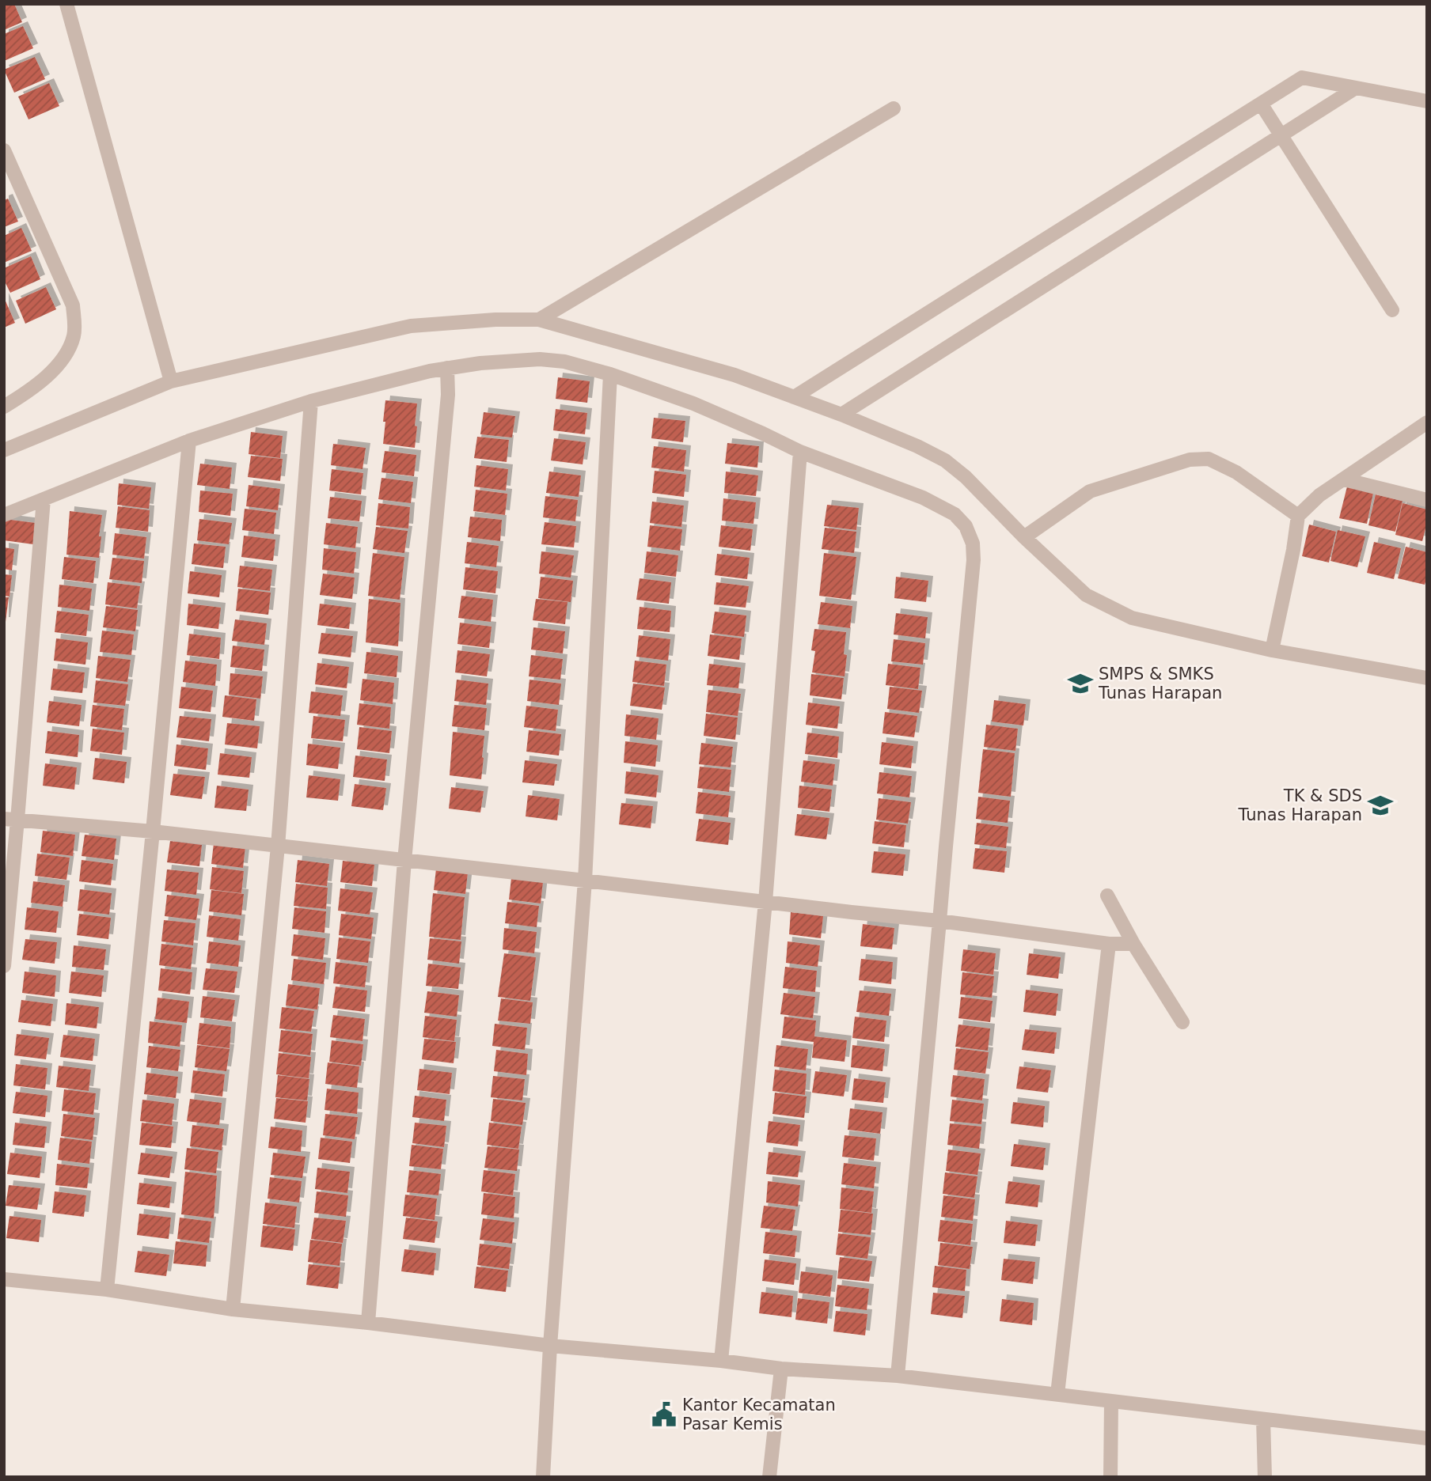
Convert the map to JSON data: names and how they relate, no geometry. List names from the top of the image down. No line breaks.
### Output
{"places":{"school or university":["SMPS & SMKS Tunas Harapan","TK & SDS Tunas Harapan"],"public building":["Kantor Kecamatan Pasar Kemis"]}}
